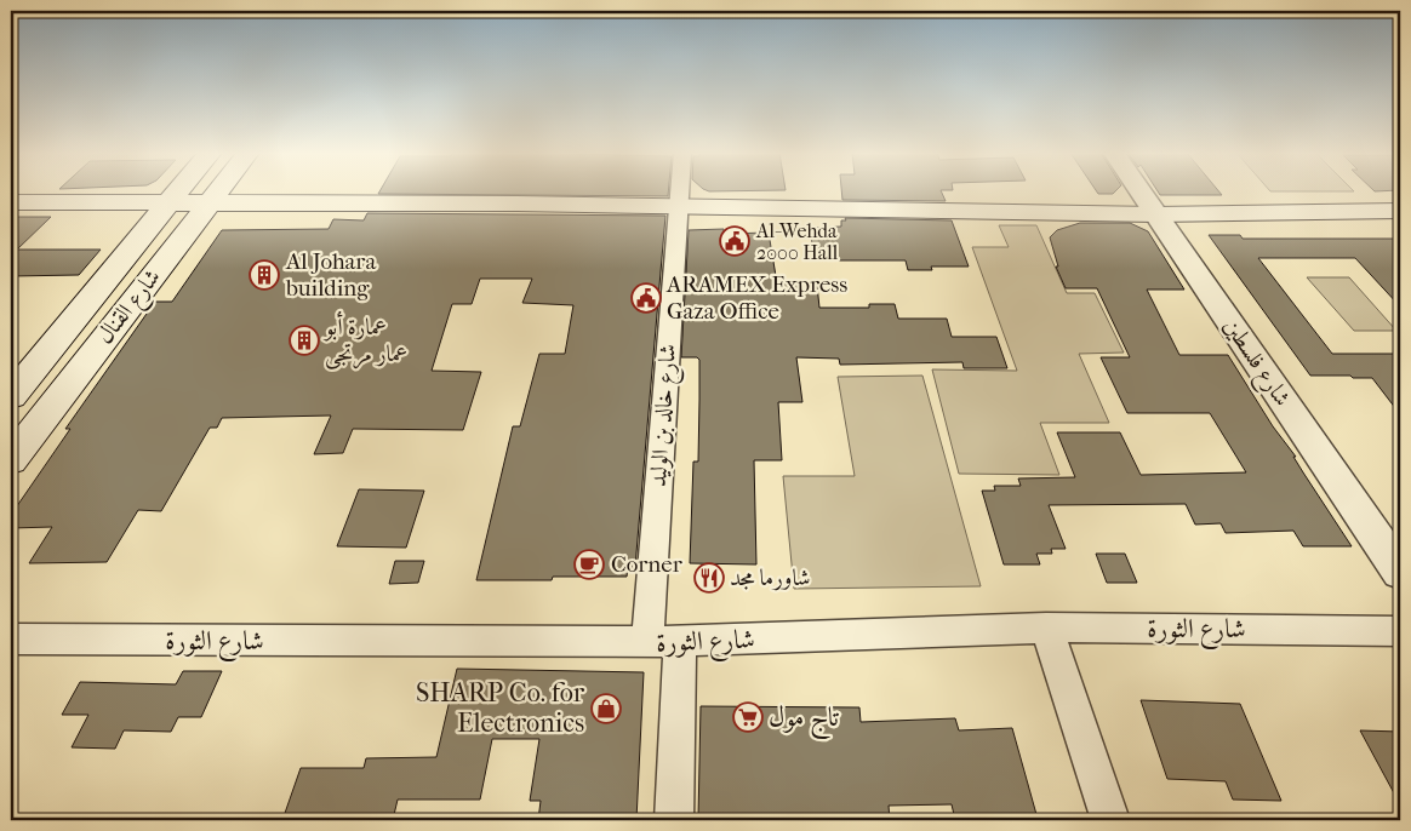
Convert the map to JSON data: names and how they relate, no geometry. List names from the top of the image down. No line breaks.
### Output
{"streets":{"main road":["شارع القنال"],"street":["شارع فلسطين","شارع خالد بن الوليد","شارع الثورة"]},"crossings":[["شارع خالد بن الوليد","شارع الثورة"]],"places":{"public building":["Al-Wehda 2000 Hall","ARAMEX Express Gaza Office"],"building":["Al Johara building","عمارة أبو عمار مرتجى"],"cafe":["Corner"],"restaurant":["شاورما مجد"],"shop":["SHARP Co. for Electronics"],"supermarket":["تاج مول"]}}
